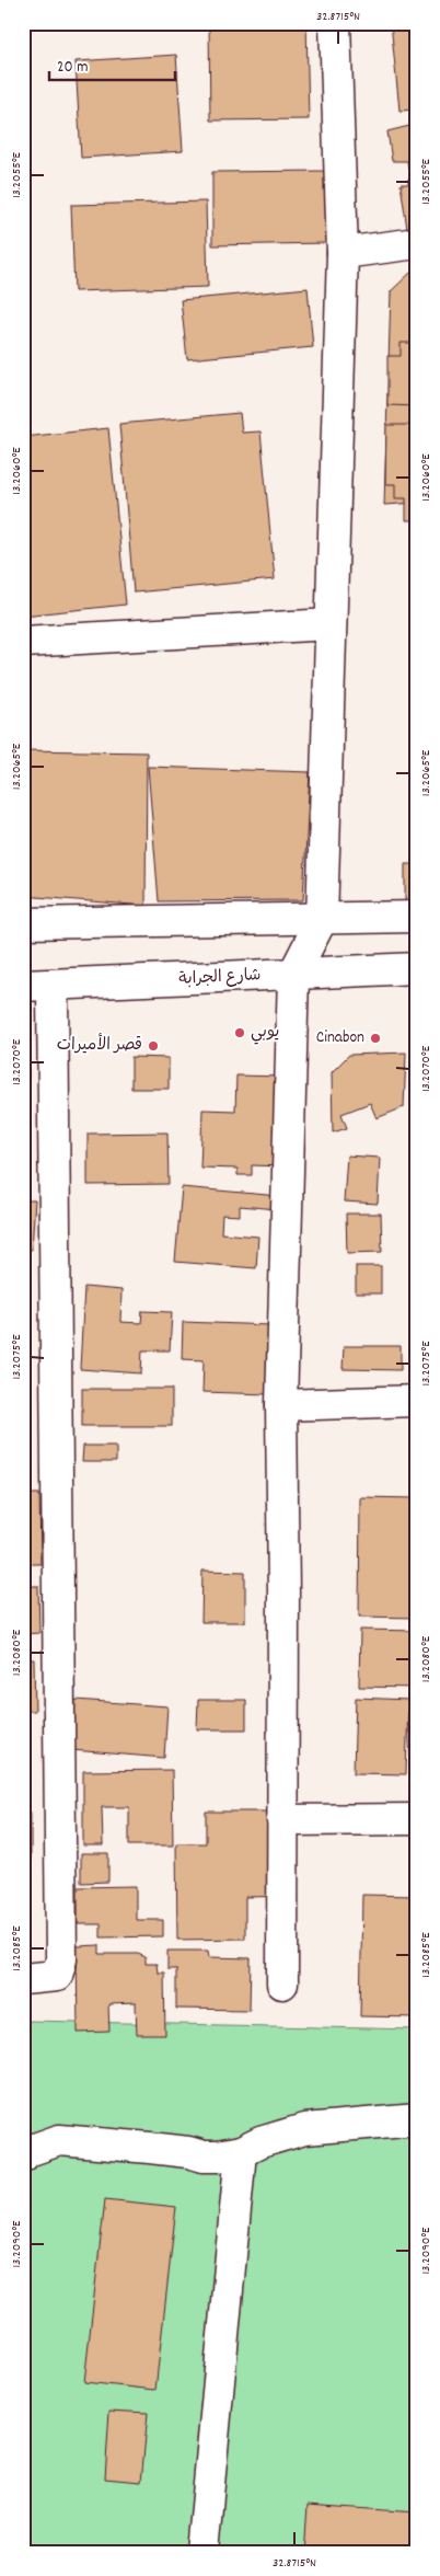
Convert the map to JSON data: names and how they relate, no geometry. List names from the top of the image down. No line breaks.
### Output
{"streets":{"street":["شارع الجرابة"]},"places":["يوبي","Cinabon","قصر الأميرات"],"scale_bar":"20 m","coordinates":["32.8715°N","13.2055°E","13.2060°E","13.2065°E","13.2070°E","13.2075°E","13.2080°E","13.2085°E","13.2090°E"]}
